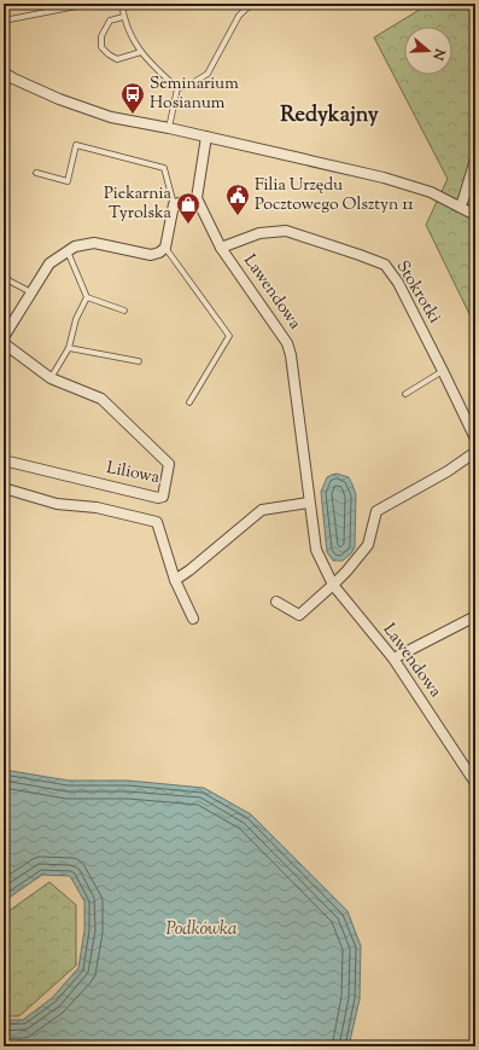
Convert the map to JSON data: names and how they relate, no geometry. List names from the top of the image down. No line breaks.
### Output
{"streets":{"street":["Lawendowa","Stokrotki","Liliowa"]},"crossings":[["Lawendowa","Stokrotki"]],"districts":["Redykajny"],"water":["Podkówka"],"places":{"bus stop":["Seminarium Hosianum"],"public building":["Filia Urzędu Pocztowego Olsztyn 11"],"shop":["Piekarnia Tyrolska"]},"north":"right"}
